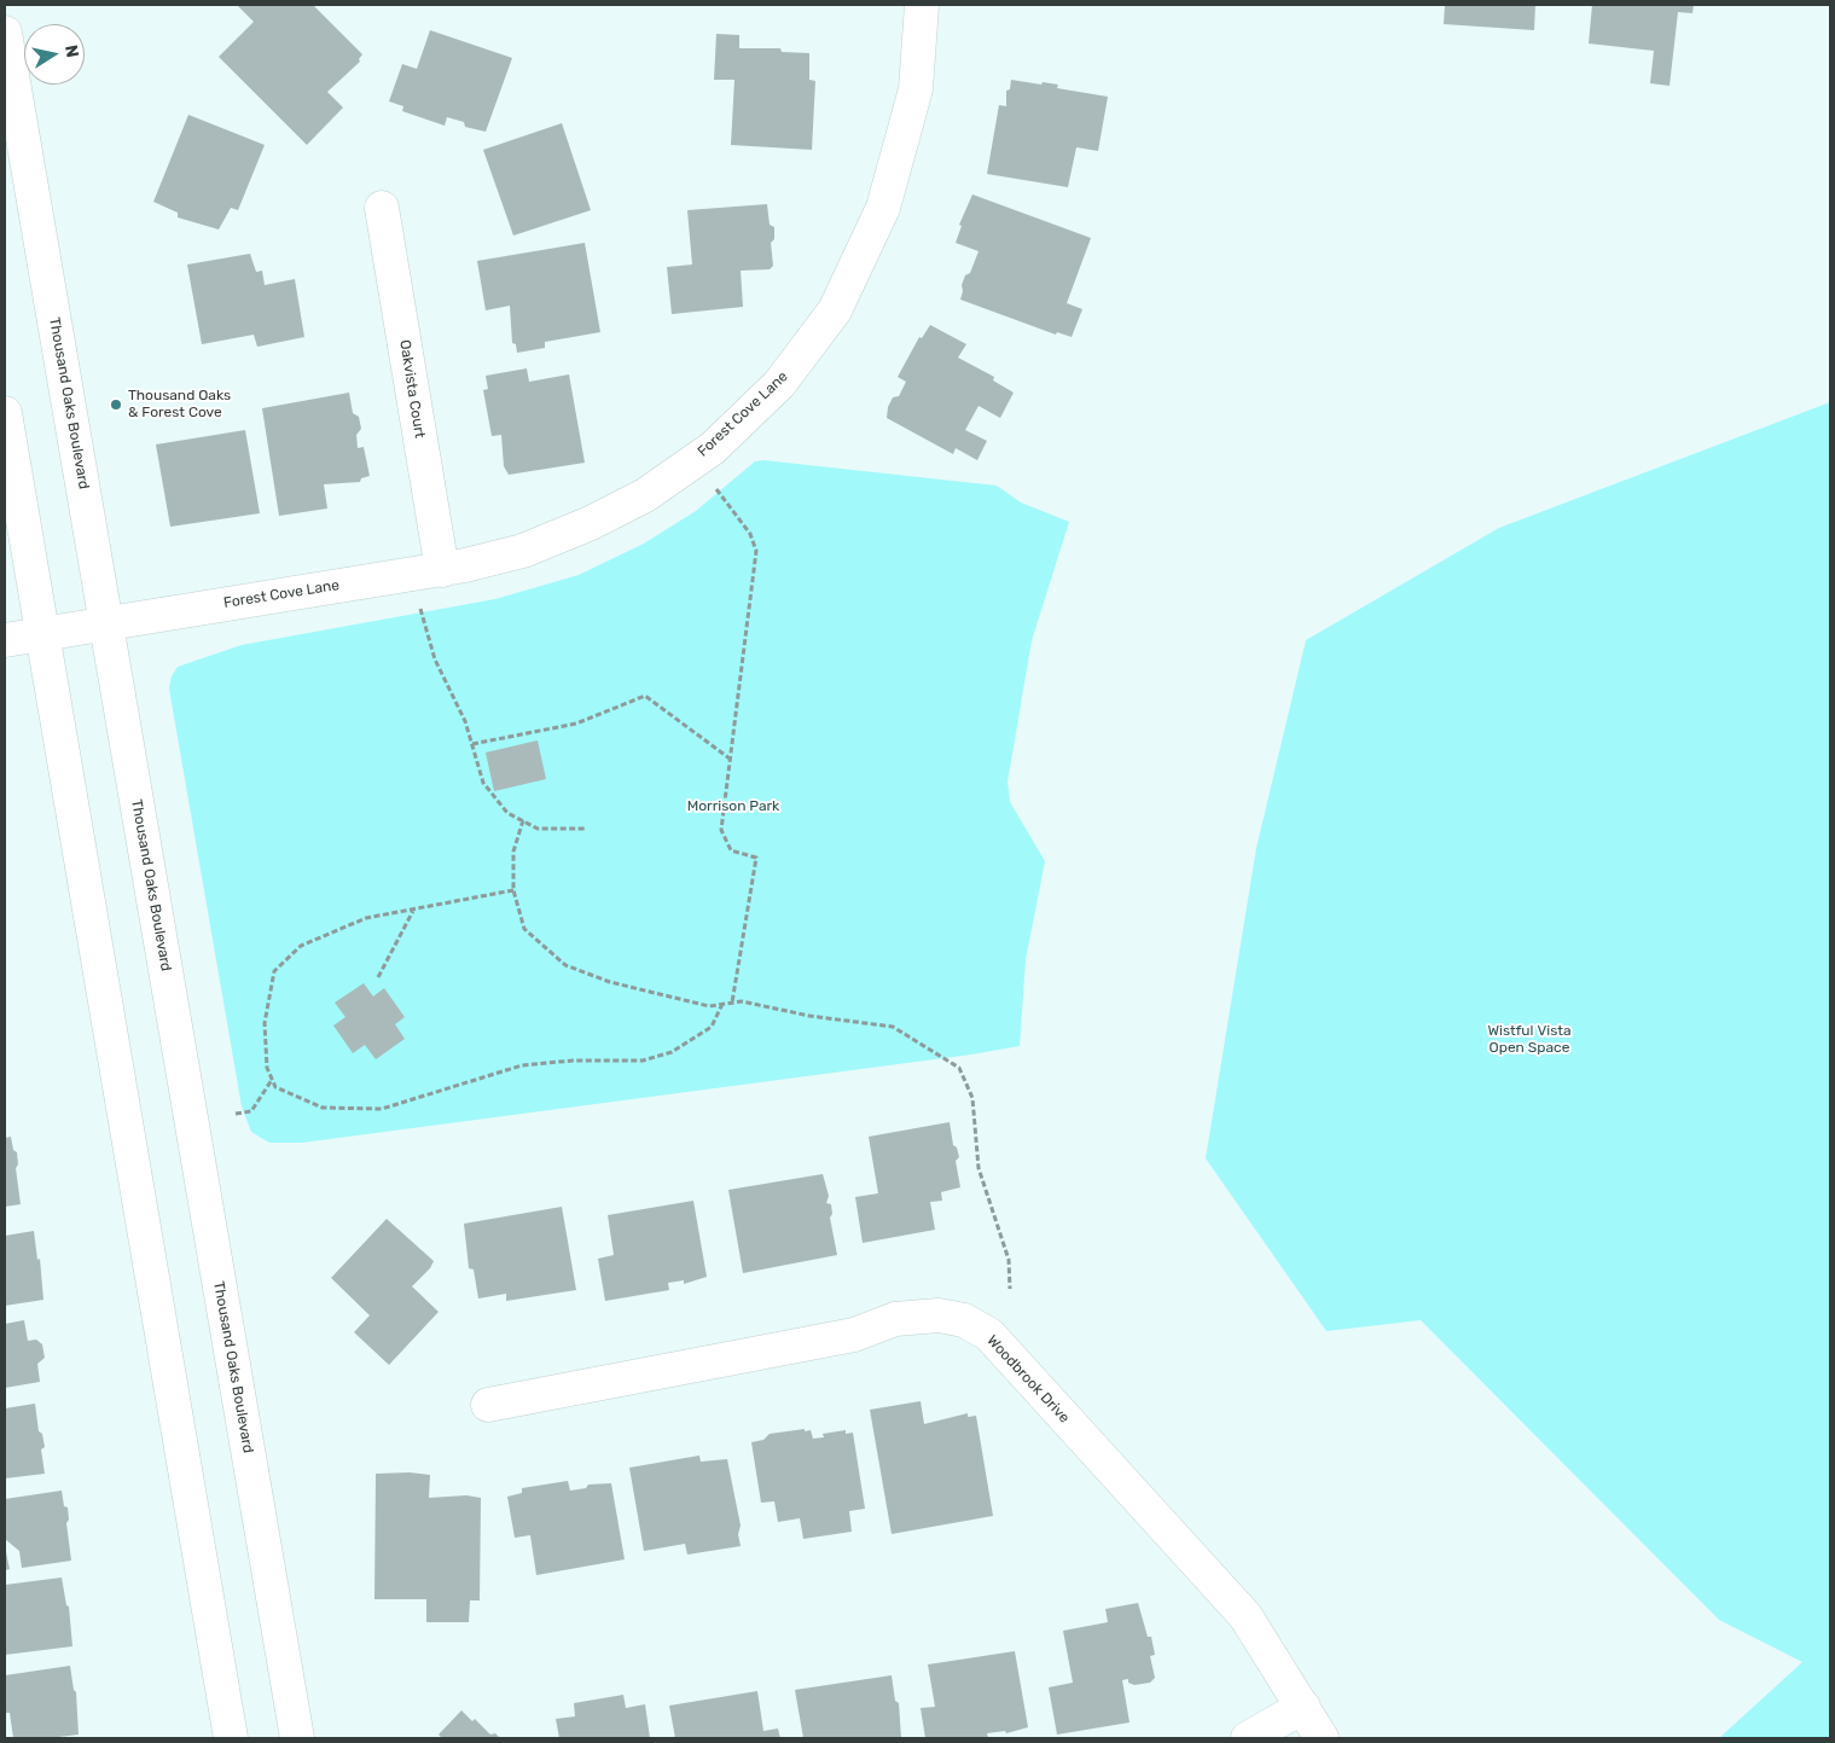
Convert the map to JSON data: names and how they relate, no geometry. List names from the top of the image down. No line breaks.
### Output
{"streets":{"main road":["Oakvista Court","Thousand Oaks Boulevard","Forest Cove Lane","Woodbrook Drive"]},"crossings":[["Oakvista Court","Forest Cove Lane"],["Thousand Oaks Boulevard","Forest Cove Lane"]],"parks":["Morrison Park","Wistful Vista Open Space"],"places":["Thousand Oaks & Forest Cove"],"north":"right"}
